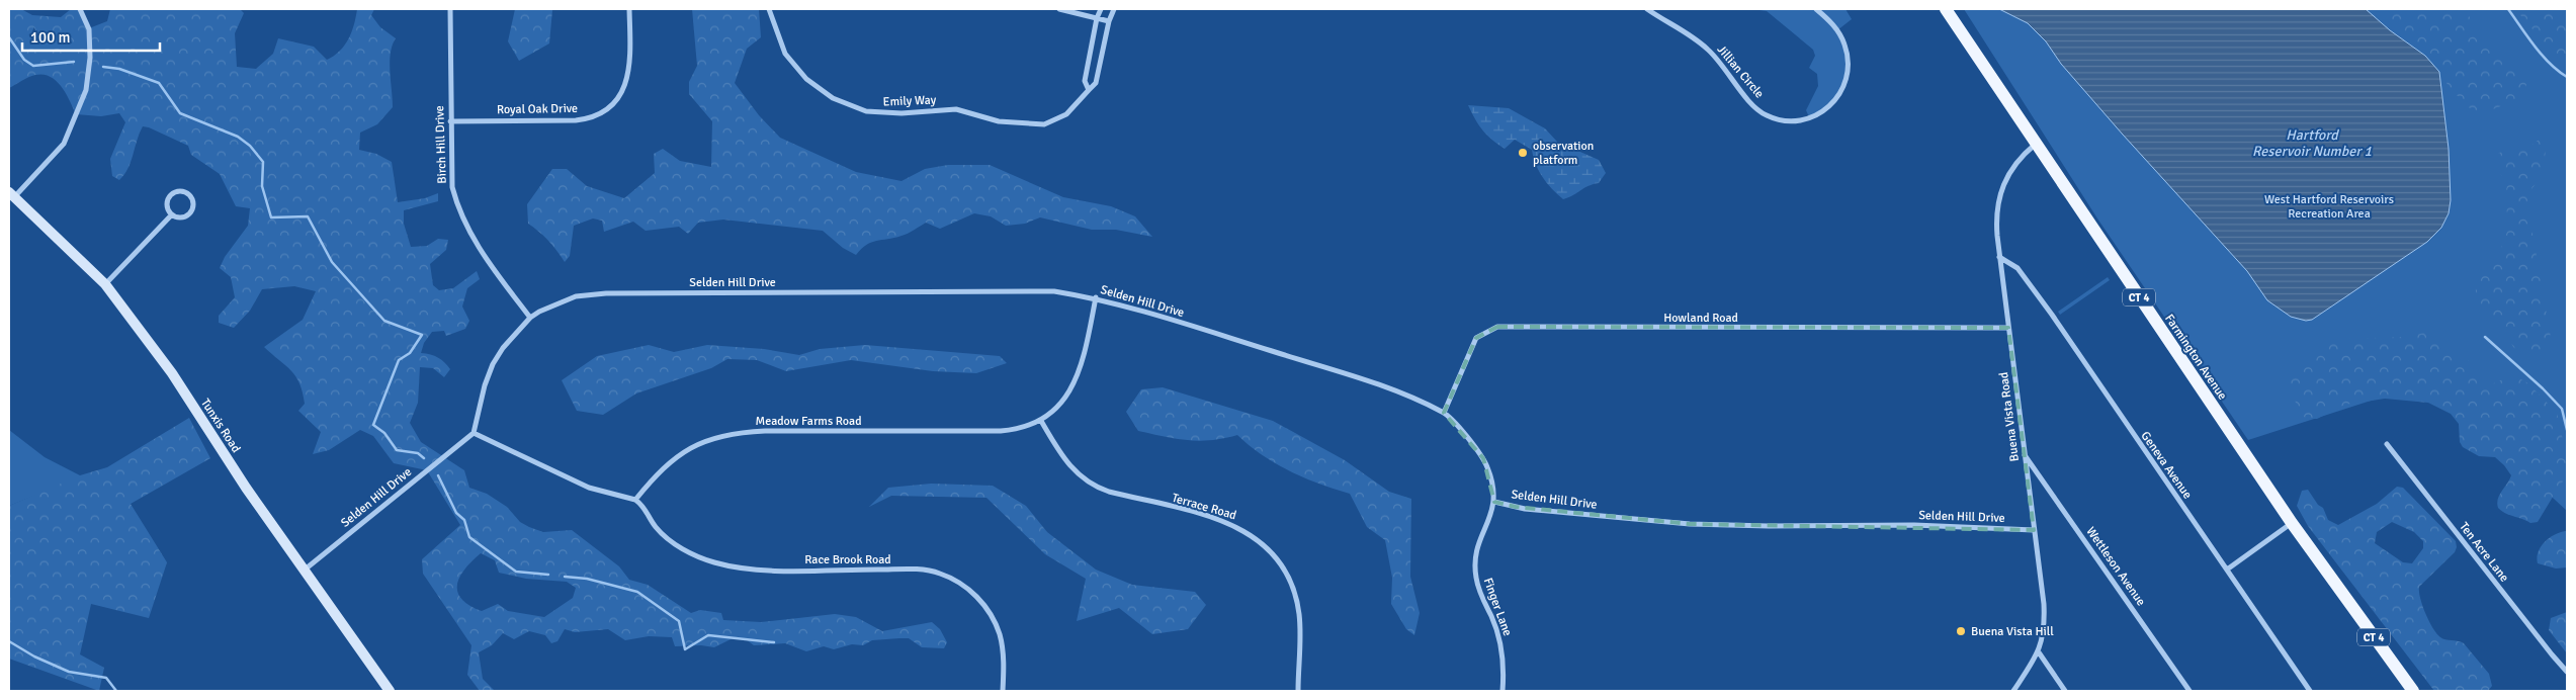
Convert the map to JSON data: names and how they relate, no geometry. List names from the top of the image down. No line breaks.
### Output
{"streets":{"main road":["CT 4","Farmington Avenue"],"street":["Jillian Circle","Emily Way","Royal Oak Drive","Birch Hill Drive","Selden Hill Drive","Howland Road","Buena Vista Road","Meadow Farms Road","Tunxis Road","Geneva Avenue","Terrace Road","Ten Acre Lane","Race Brook Road","Wettleson Avenue","Finger Lane"]},"crossings":[["Royal Oak Drive","Birch Hill Drive"],["Birch Hill Drive","Selden Hill Drive"],["Selden Hill Drive","Howland Road"],["Selden Hill Drive","Buena Vista Road"],["Selden Hill Drive","Meadow Farms Road"],["Selden Hill Drive","Tunxis Road"],["Selden Hill Drive","Finger Lane"],["Howland Road","Buena Vista Road"],["Farmington Avenue","Buena Vista Road"],["Buena Vista Road","Geneva Avenue"],["Buena Vista Road","Wettleson Avenue"],["Meadow Farms Road","Terrace Road"],["Meadow Farms Road","Race Brook Road"]],"water":["Hartford Reservoir Number 1"],"parks":["West Hartford Reservoirs Recreation Area"],"places":["observation platform","Buena Vista Hill"],"scale_bar":"100 m"}
